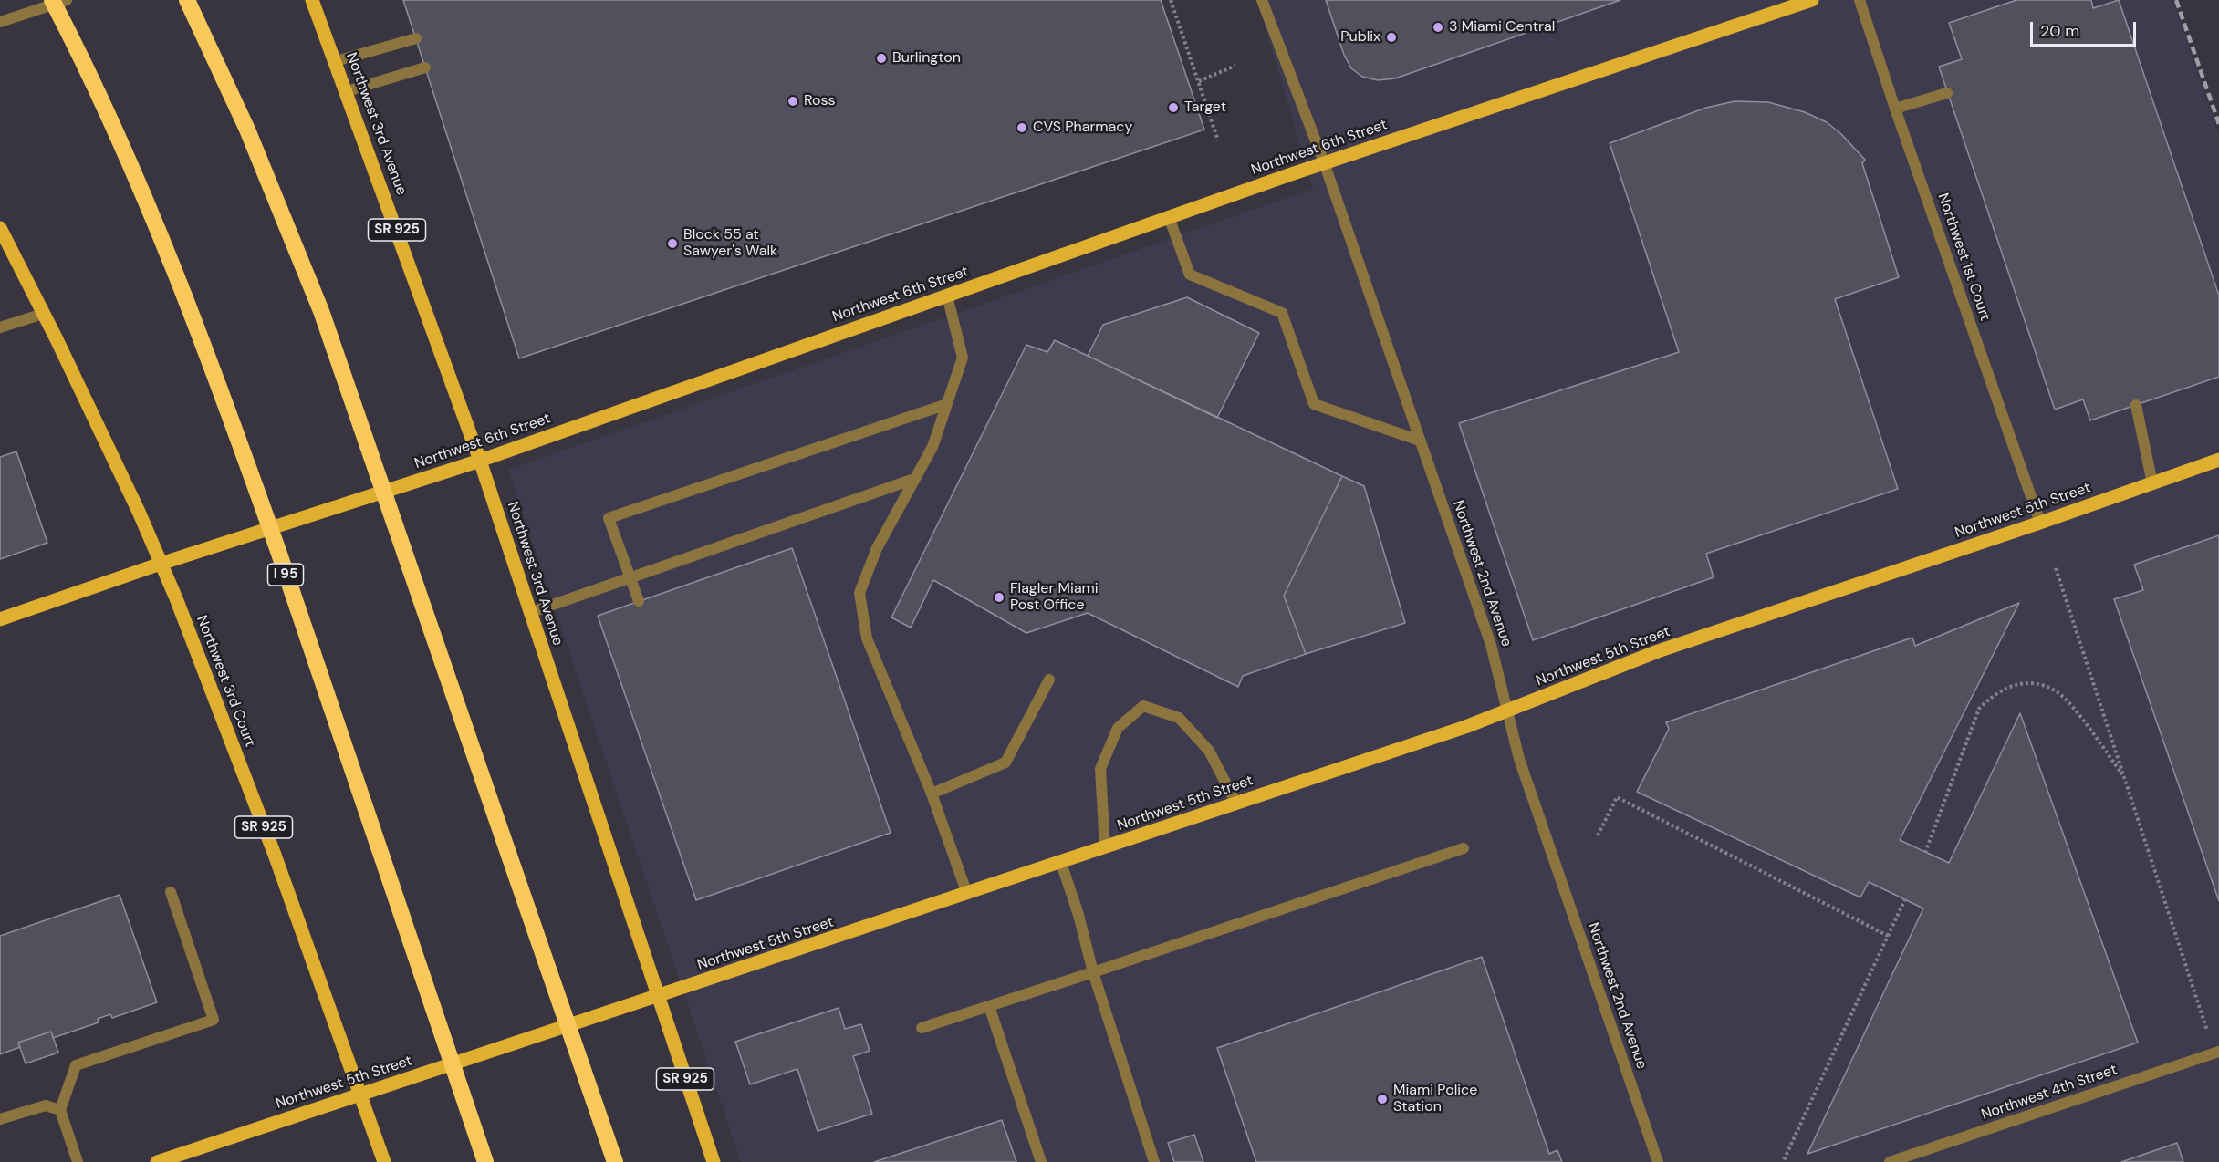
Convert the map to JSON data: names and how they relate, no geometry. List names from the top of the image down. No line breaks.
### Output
{"streets":{"highway":["I 95"],"main road":["Northwest 3rd Avenue","Northwest 6th Street","SR 925","Northwest 5th Street","Northwest 3rd Court"],"street":["Northwest 1st Court","Northwest 2nd Avenue","Northwest 4th Street"]},"crossings":[["Northwest 3rd Avenue","Northwest 6th Street"],["Northwest 3rd Avenue","Northwest 5th Street"],["Northwest 6th Street","Northwest 2nd Avenue"],["Northwest 6th Street","Northwest 3rd Court"],["Northwest 1st Court","Northwest 5th Street"],["Northwest 5th Street","Northwest 2nd Avenue"],["Northwest 5th Street","Northwest 3rd Court"]],"places":["3 Miami Central","Publix","Burlington","Ross","Target","CVS Pharmacy","Block 55 at Sawyer's Walk","Flagler Miami Post Office","Miami Police Station"],"scale_bar":"20 m"}
